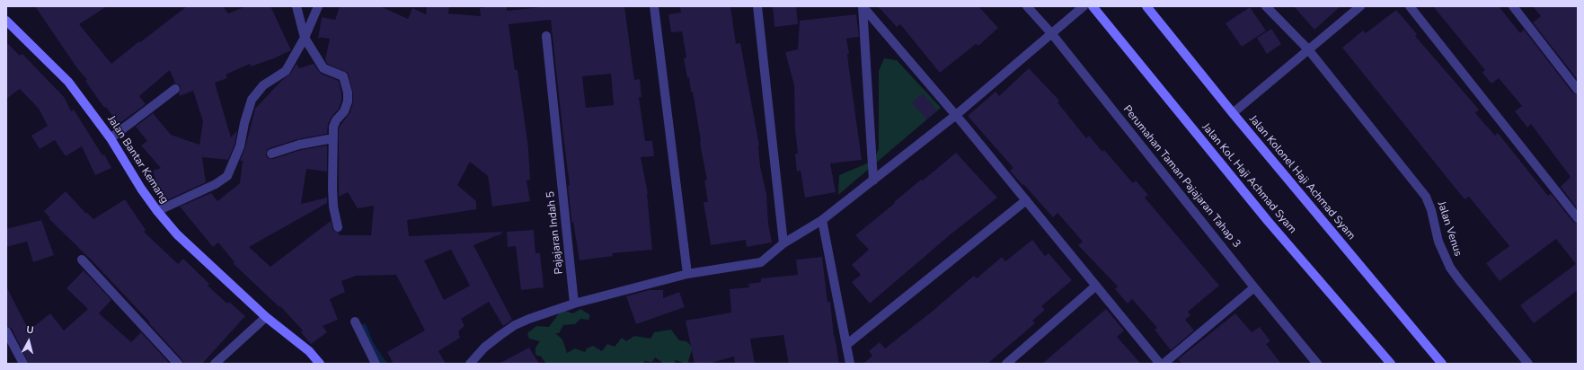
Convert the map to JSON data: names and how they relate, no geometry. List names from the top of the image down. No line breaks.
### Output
{"streets":{"main road":["Jalan Bantar Kemang","Jalan Kolonel Haji Achmad Syam","Jalan Kol. Haji Achmad Syam"],"street":["Perumahan Taman Pajajaran Tahap 3","Jalan Venus","Pajajaran Indah 5"]},"north":"top"}
